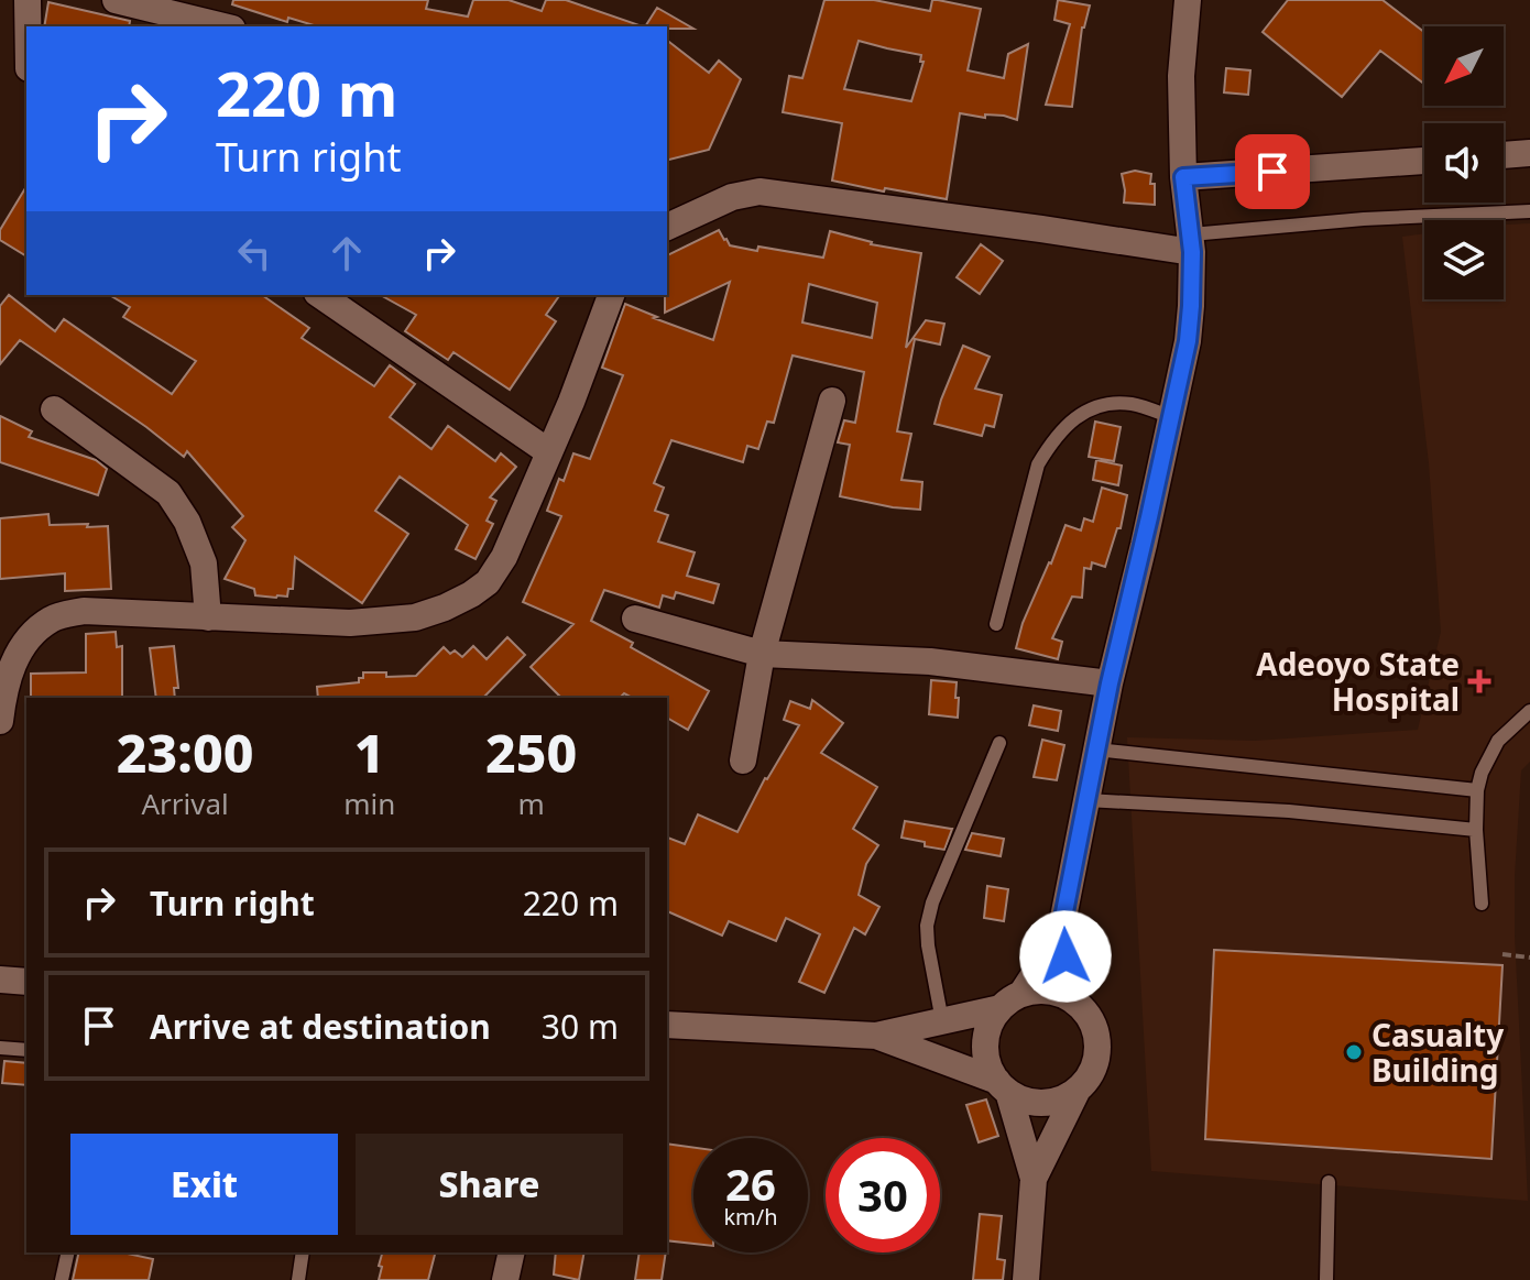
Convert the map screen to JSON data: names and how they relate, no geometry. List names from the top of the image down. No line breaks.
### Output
{"places":{"health":["Adeoyo State Hospital"],"other":["Casualty Building"]},"north":"bottom left","page":{"turn":["220 m","Turn right"],"eta":["23:00","Arrival","1","min","250","m"],"list":[{"name":"Turn right","value":"220 m"},{"name":"Arrive at destination","value":"30 m"}],"buttons":["Exit","Share"],"speed":"26 km/h","limit":"30"}}
